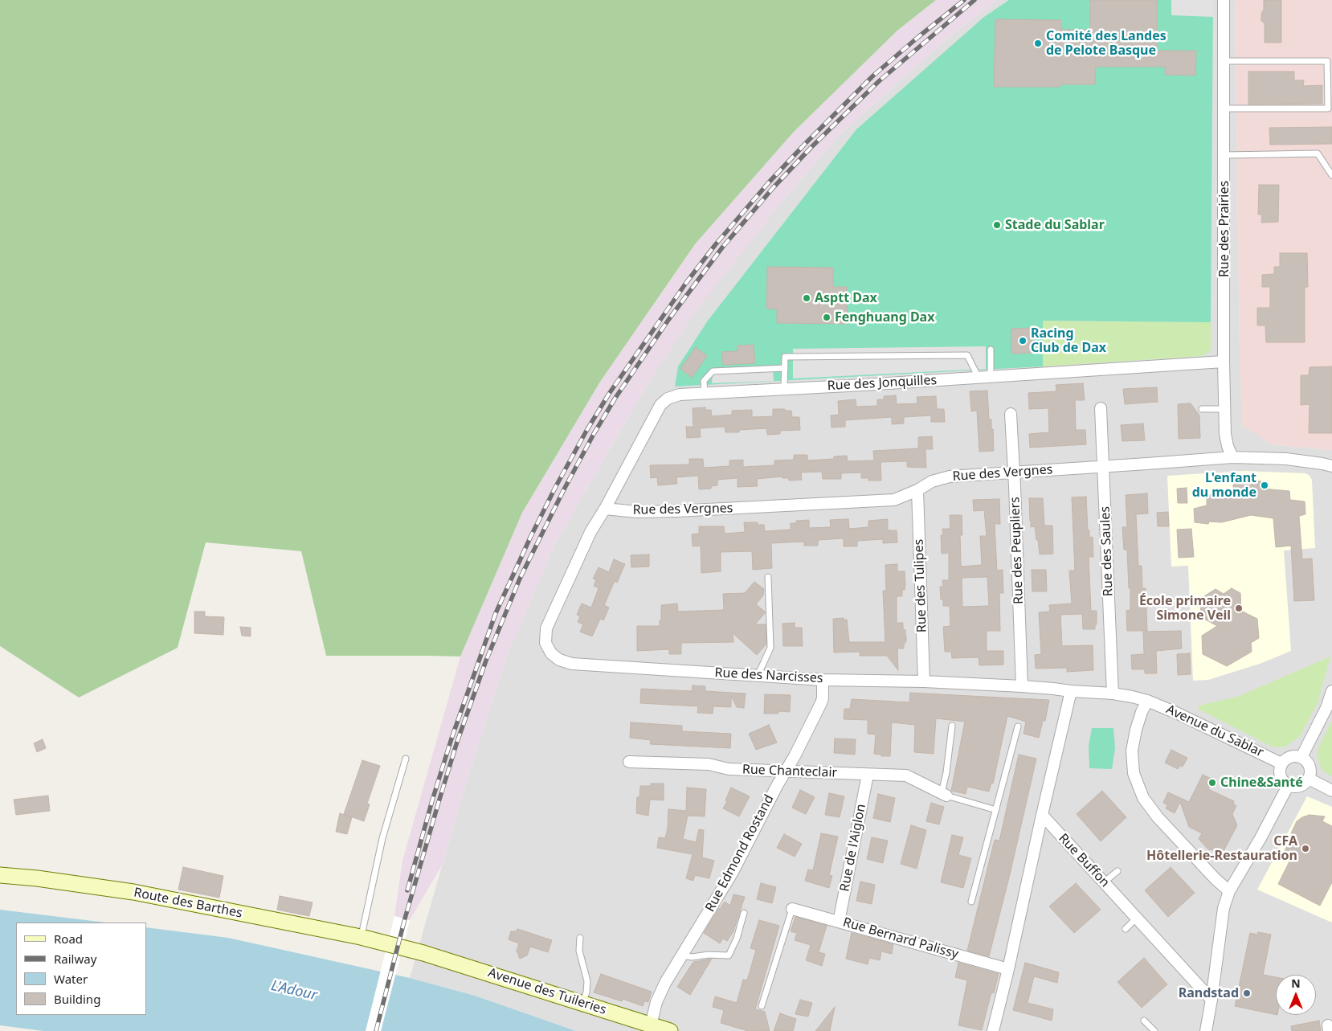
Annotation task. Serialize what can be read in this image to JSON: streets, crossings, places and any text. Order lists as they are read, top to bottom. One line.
{"streets":{"main road":["Route des Barthes","Avenue des Tuileries"],"street":["Rue des Prairies","Rue des Jonquilles","Rue des Vergnes","Rue des Peupliers","Rue des Saules","Rue des Tulipes","Rue des Narcisses","Avenue du Sablar","Rue Chanteclair","Rue de l'Aiglon","Rue Edmond Rostand","Rue Buffon","Rue Bernard Palissy"]},"crossings":[["Rue des Prairies","Rue des Jonquilles"],["Rue des Prairies","Rue des Vergnes"],["Rue des Jonquilles","Rue des Vergnes"],["Rue des Jonquilles","Rue des Narcisses"],["Rue des Vergnes","Rue des Peupliers"],["Rue des Vergnes","Rue des Saules"],["Rue des Vergnes","Rue des Tulipes"],["Rue des Vergnes","Rue des Narcisses"],["Rue des Peupliers","Rue des Narcisses"],["Rue des Saules","Rue des Narcisses"],["Rue des Tulipes","Rue des Narcisses"],["Rue des Narcisses","Avenue du Sablar"],["Rue des Narcisses","Rue Edmond Rostand"],["Rue Chanteclair","Rue de l'Aiglon"],["Rue Chanteclair","Rue Edmond Rostand"],["Rue de l'Aiglon","Rue Bernard Palissy"],["Rue Edmond Rostand","Avenue des Tuileries"],["Route des Barthes","Avenue des Tuileries"]],"water":["L'Adour"],"places":["Comité des Landes de Pelote Basque","Stade du Sablar","Asptt Dax","Fenghuang Dax","Racing Club de Dax","L'enfant du monde","École primaire Simone Veil","Chine&Santé","CFA Hôtellerie-Restauration","Randstad"],"legend":["Road","Railway","Water","Building"],"north":"top"}
